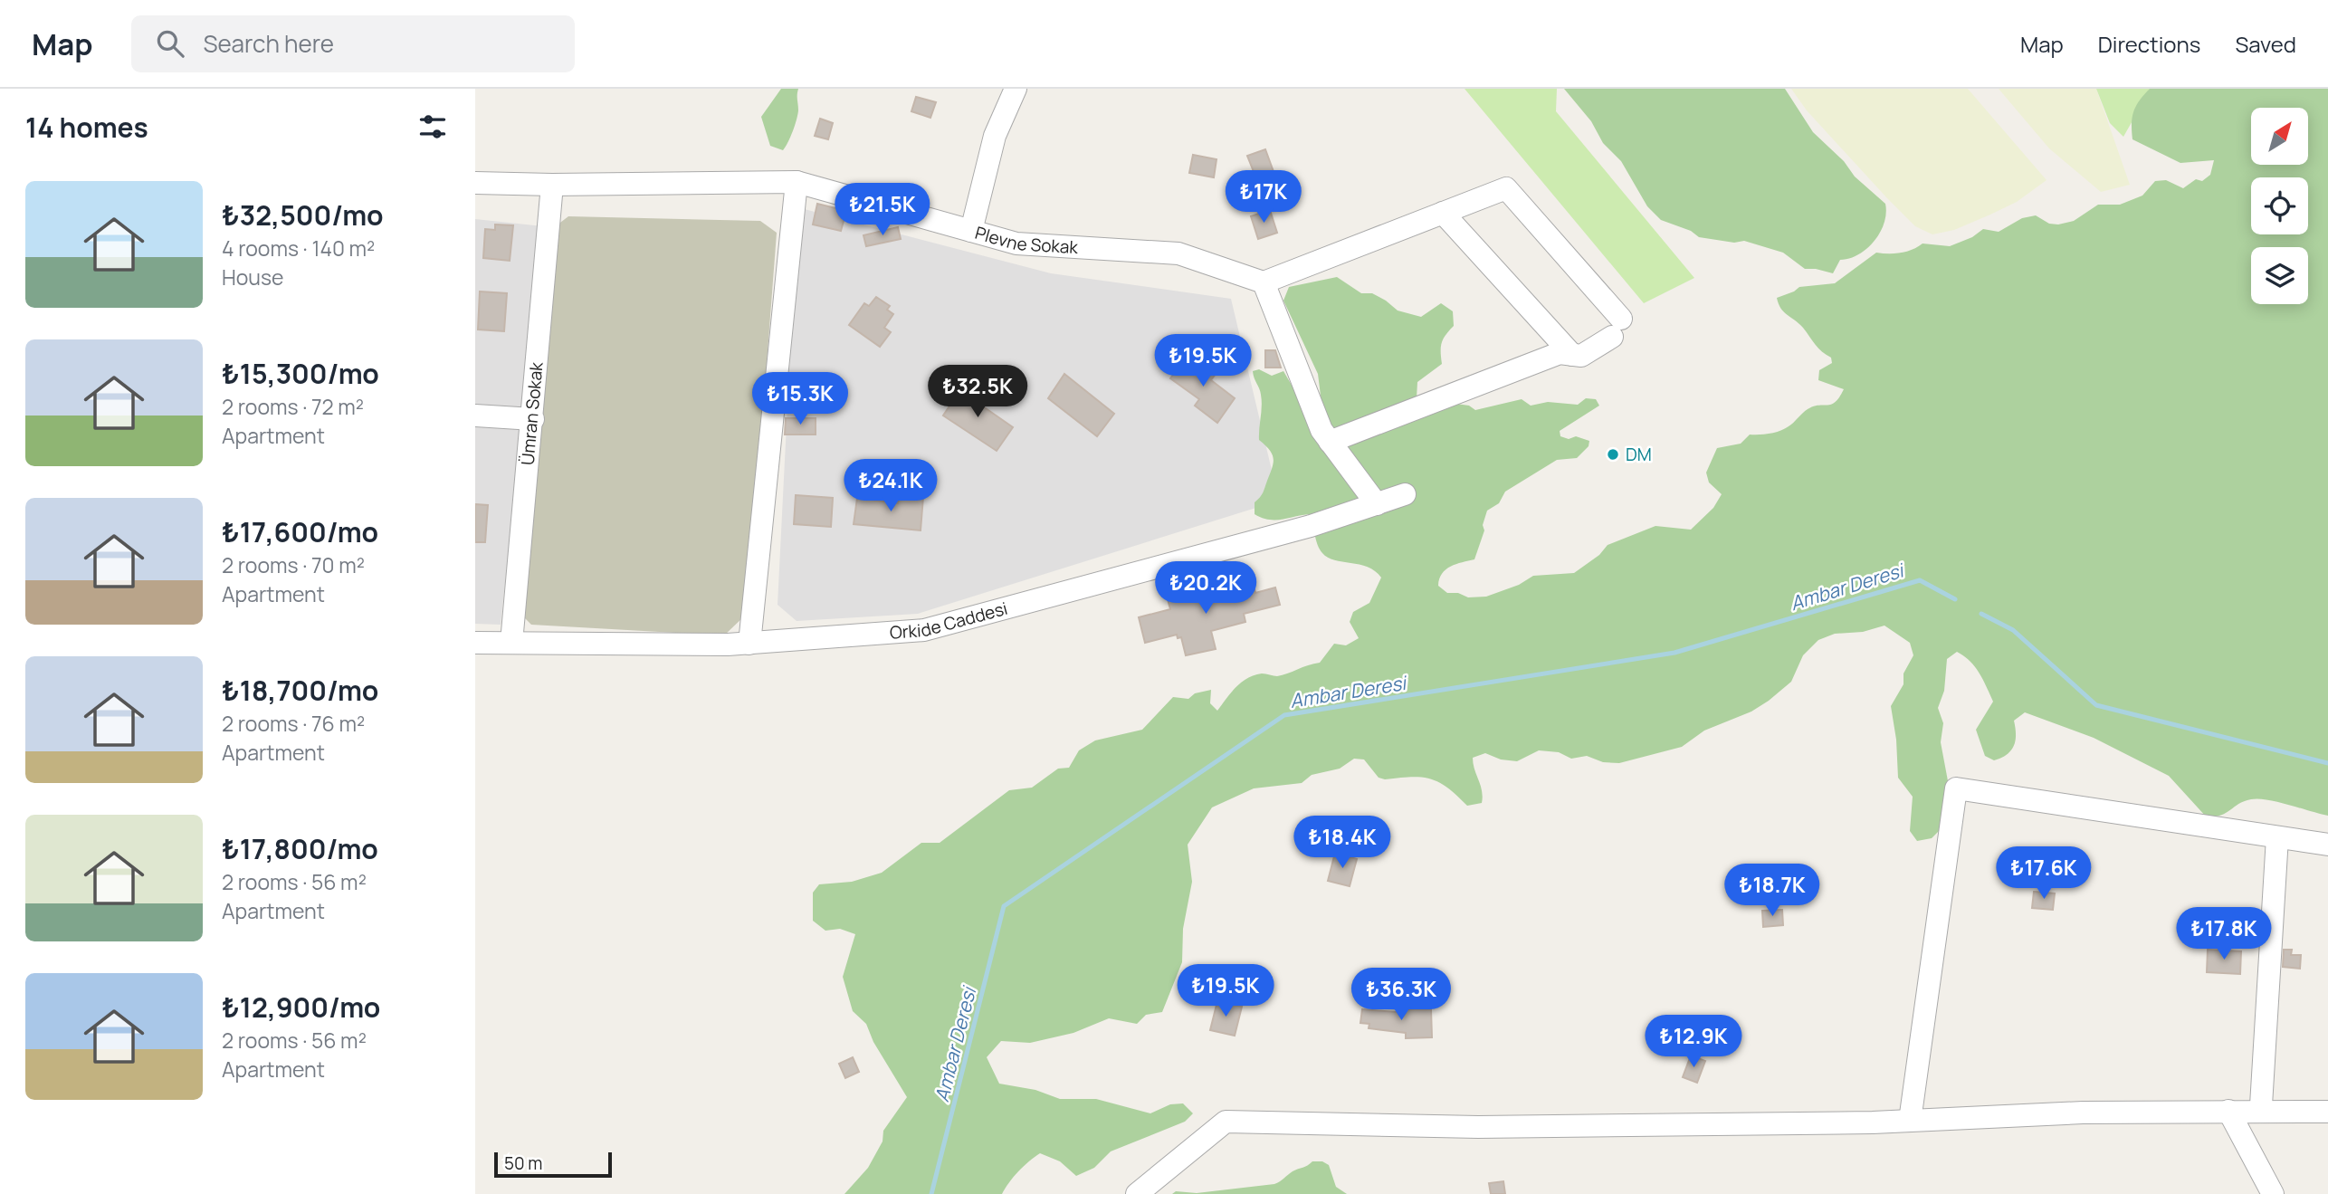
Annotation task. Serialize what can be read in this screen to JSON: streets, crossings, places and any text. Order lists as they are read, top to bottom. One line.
{"streets":{"street":["Plevne Sokak","Ümran Sokak","Orkide Caddesi"]},"crossings":[["Plevne Sokak","Ümran Sokak"],["Ümran Sokak","Orkide Caddesi"]],"water":["Ambar Deresi"],"places":["DM"],"scale_bar":"50 m","north":"top right","page":{"header":"Map","search":"Search here","nav":["Map","Directions","Saved"],"heading":"14 homes","list":[{"name":"₺32,500/mo","note":"4 rooms · 140 m² · House"},{"name":"₺15,300/mo","note":"2 rooms · 72 m² · Apartment"},{"name":"₺17,600/mo","note":"2 rooms · 70 m² · Apartment"},{"name":"₺18,700/mo","note":"2 rooms · 76 m² · Apartment"},{"name":"₺17,800/mo","note":"2 rooms · 56 m² · Apartment"},{"name":"₺12,900/mo","note":"2 rooms · 56 m² · Apartment"}],"price":["₺17K","₺21.5K","₺19.5K","₺32.5K","₺15.3K","₺24.1K","₺20.2K","₺18.4K","₺17.6K","₺18.7K","₺17.8K","₺19.5K","₺36.3K","₺12.9K"],"scale":"50 m"}}
